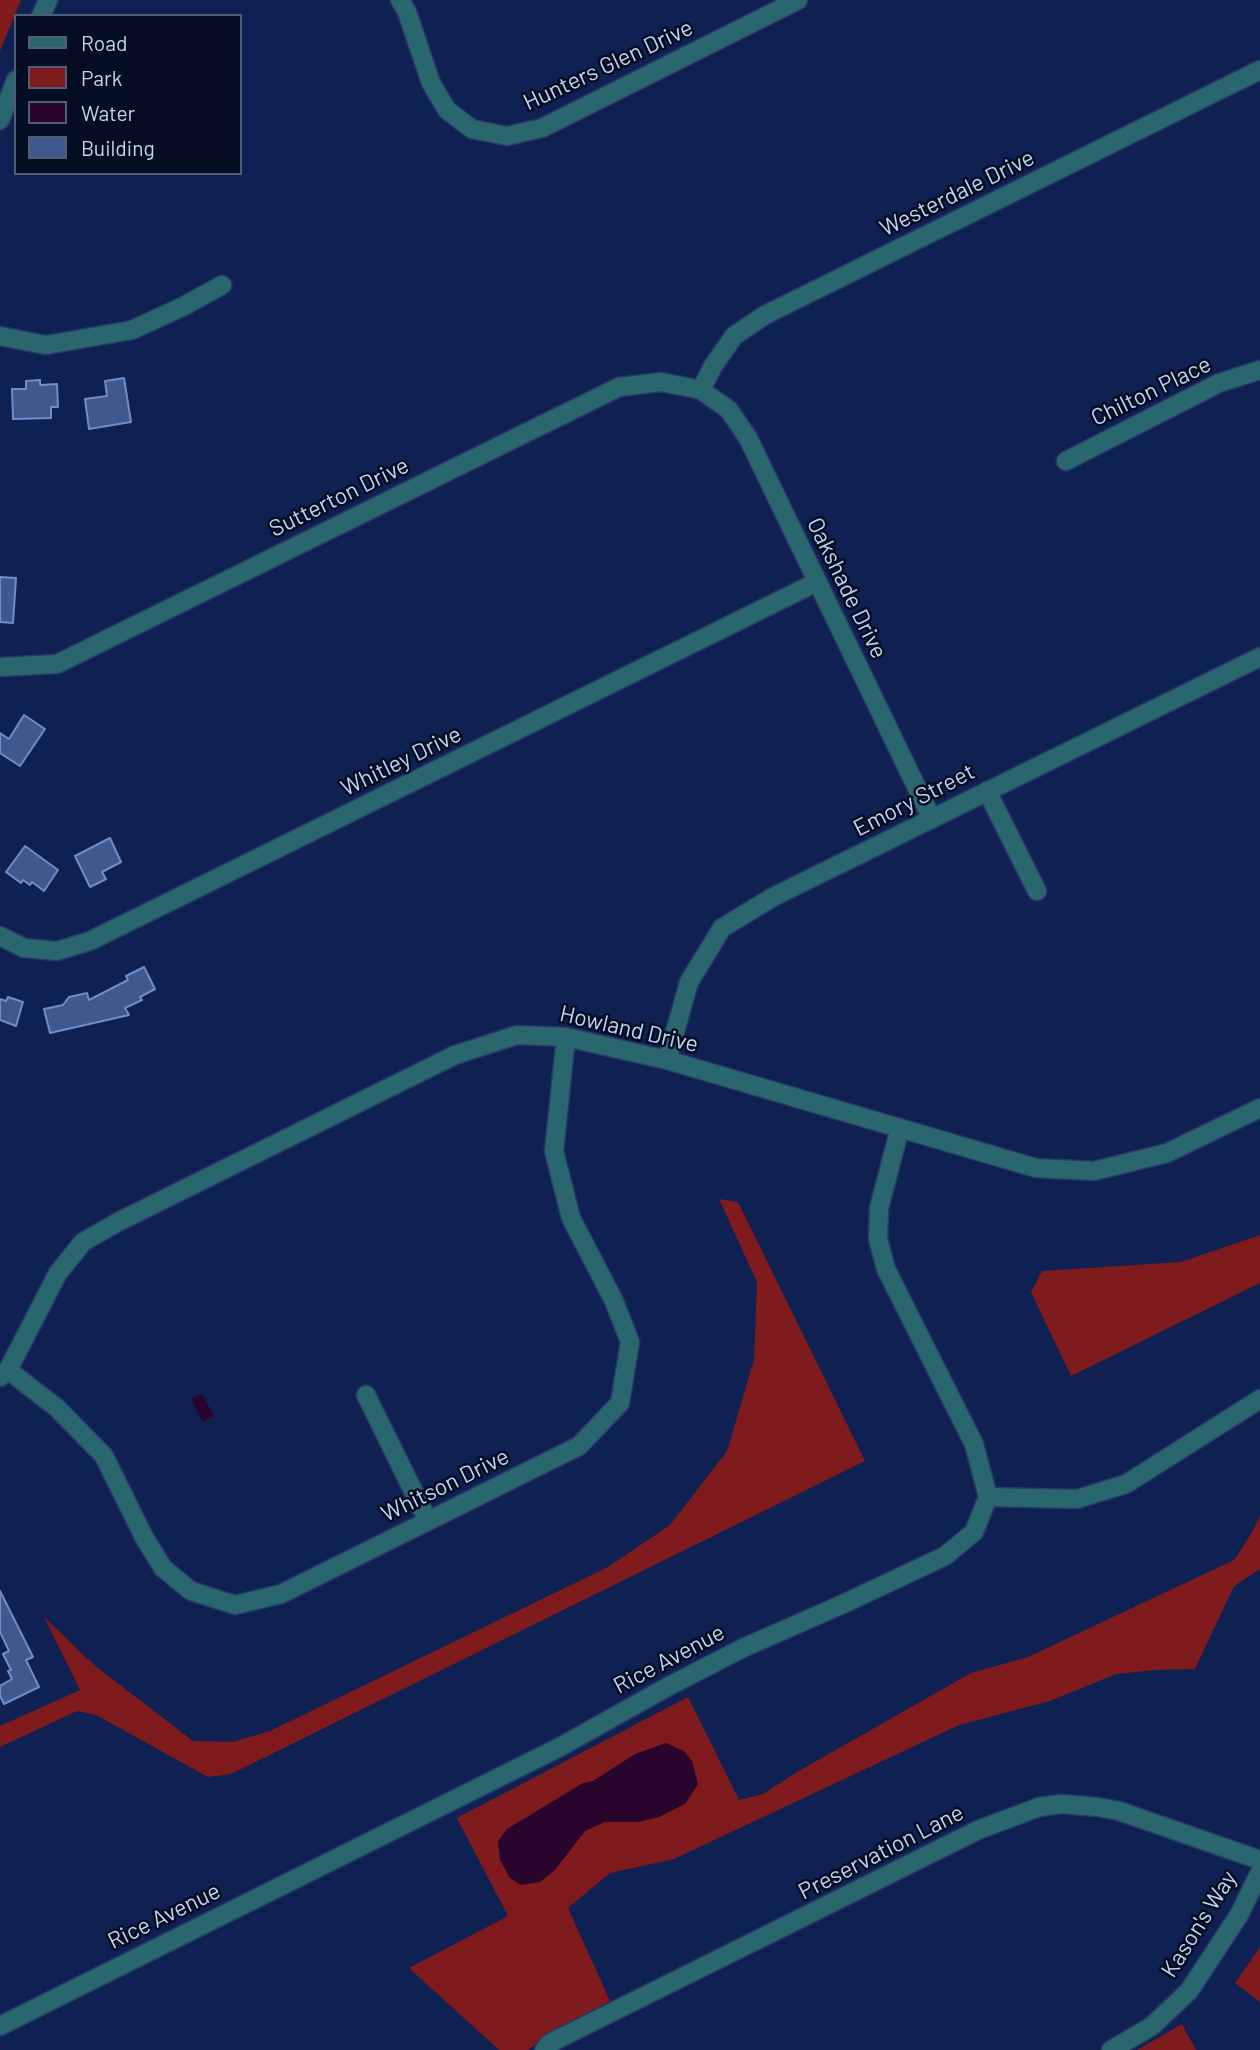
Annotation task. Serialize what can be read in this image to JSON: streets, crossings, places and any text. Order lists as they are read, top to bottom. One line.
{"streets":{"street":["Hunters Glen Drive","Westerdale Drive","Chilton Place","Sutterton Drive","Oakshade Drive","Whitley Drive","Emory Street","Howland Drive","Whitson Drive","Rice Avenue","Preservation Lane","Kason's Way"]},"crossings":[["Westerdale Drive","Sutterton Drive"],["Westerdale Drive","Oakshade Drive"],["Sutterton Drive","Oakshade Drive"],["Oakshade Drive","Whitley Drive"],["Oakshade Drive","Emory Street"],["Emory Street","Howland Drive"],["Howland Drive","Whitson Drive"]],"legend":["Road","Park","Water","Building"]}
